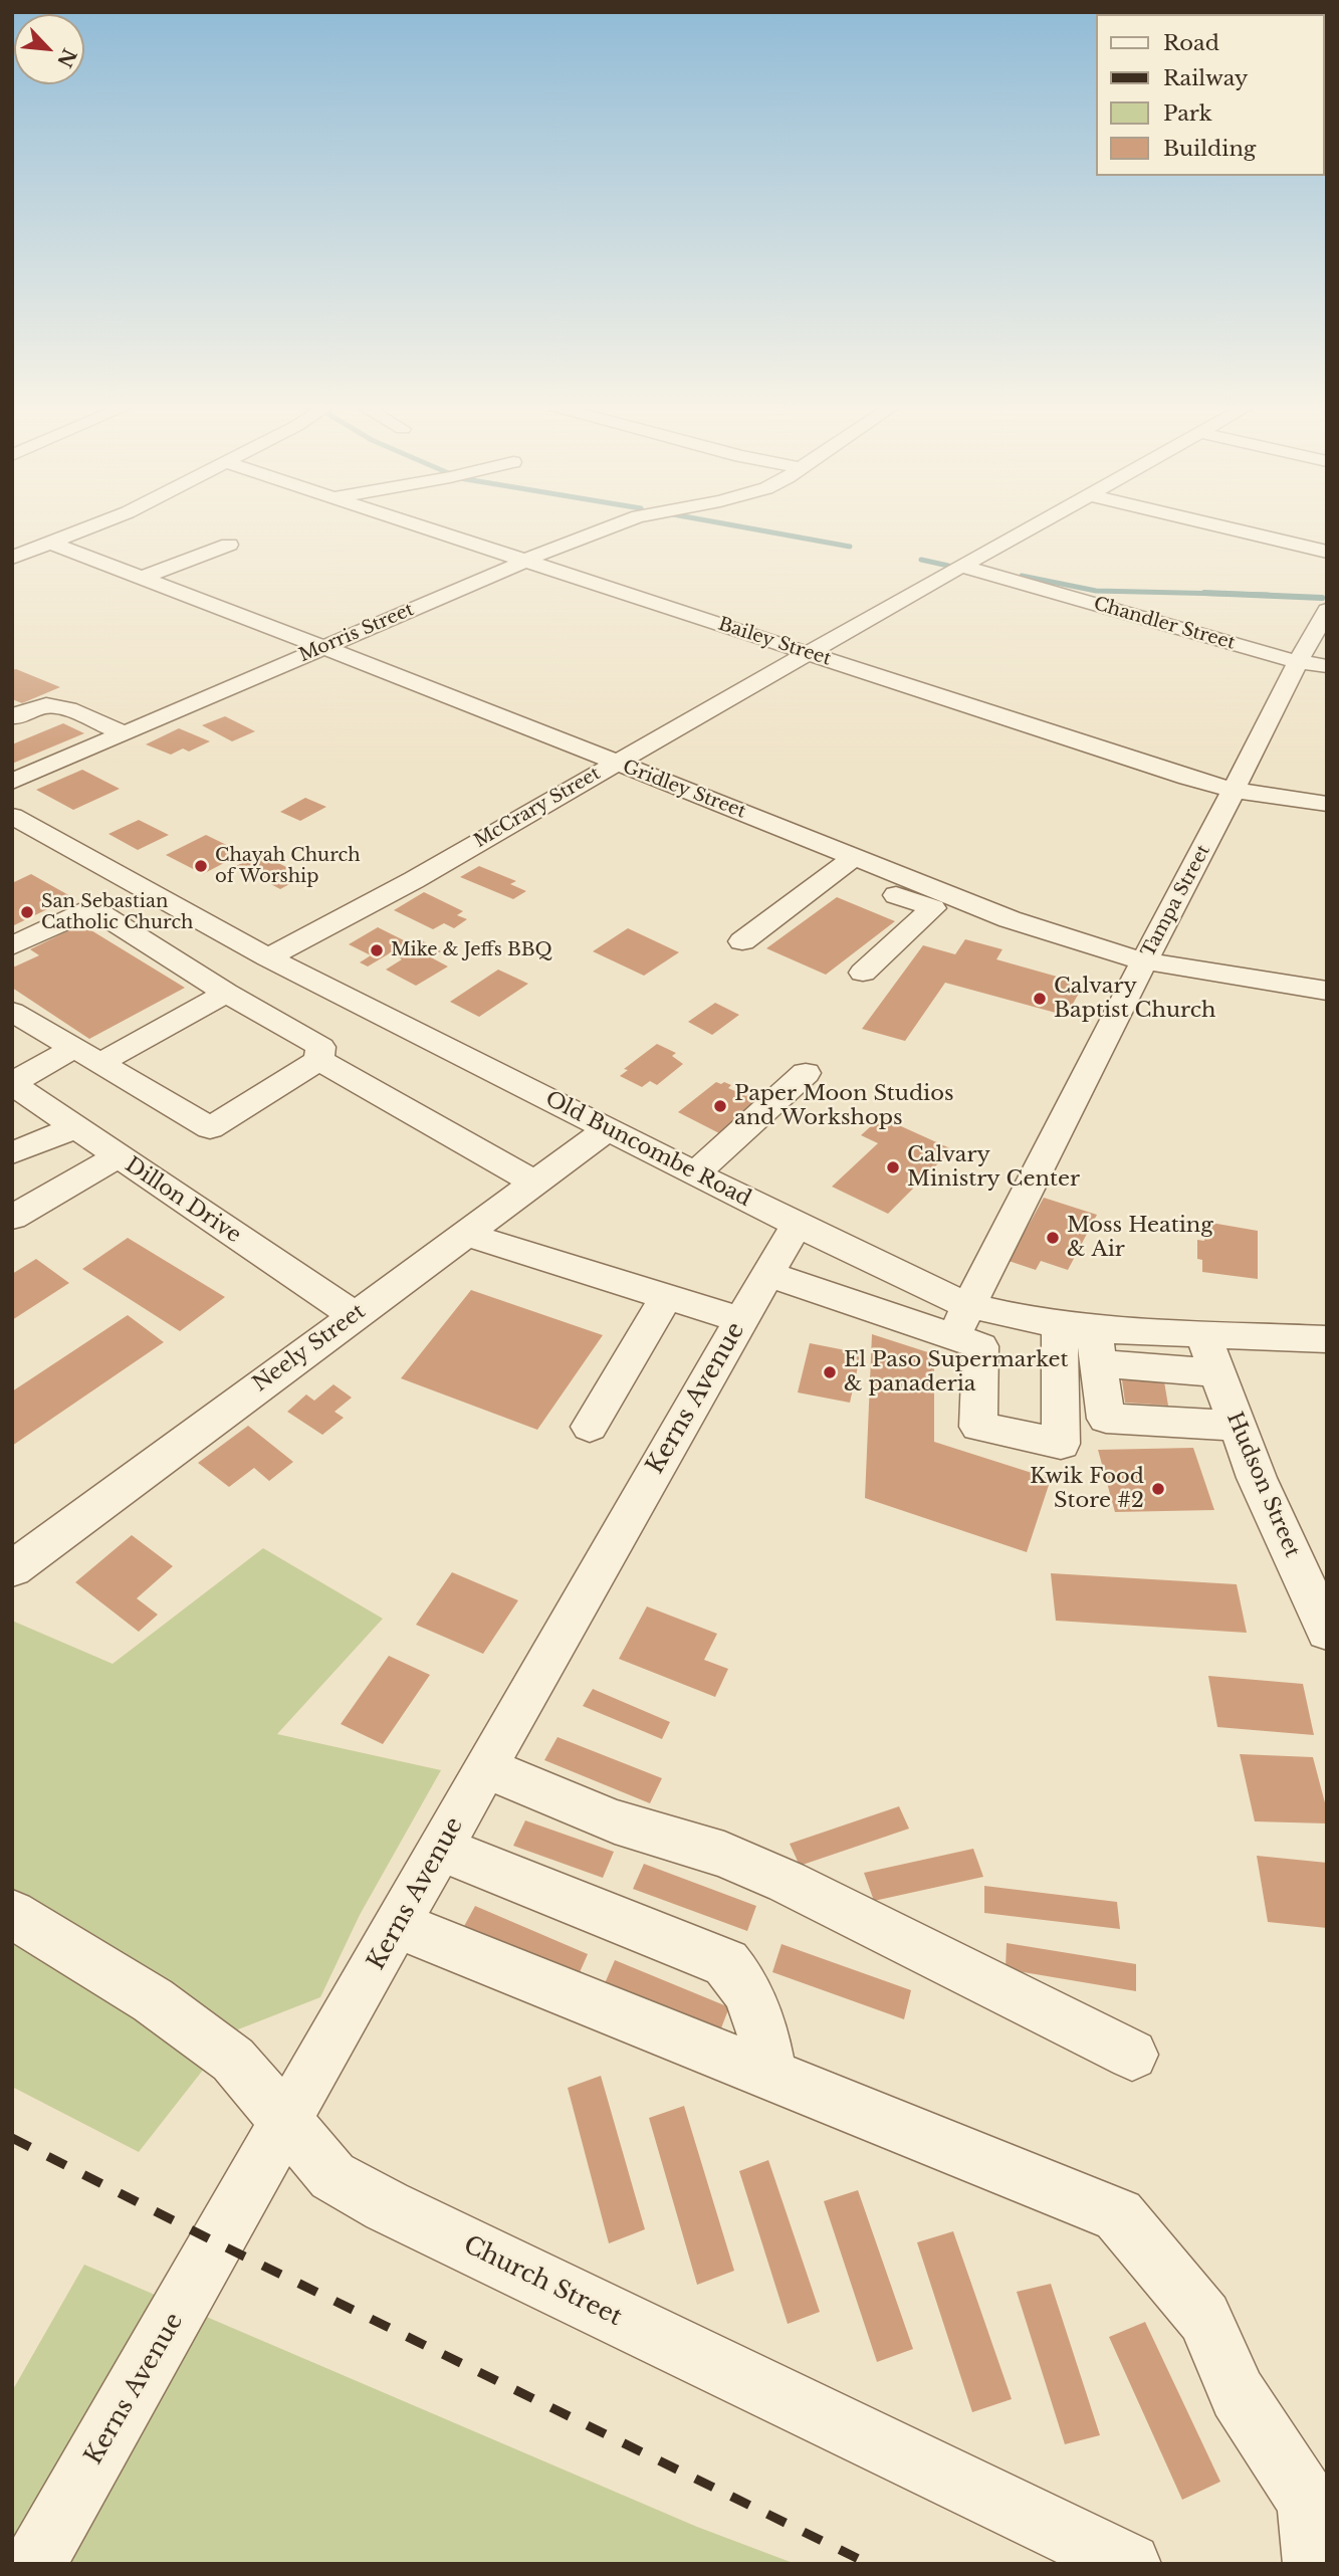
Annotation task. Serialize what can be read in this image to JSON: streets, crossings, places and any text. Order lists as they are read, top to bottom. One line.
{"streets":{"street":["Chandler Street","Morris Street","Bailey Street","Gridley Street","McCrary Street","Tampa Street","Old Buncombe Road","Dillon Drive","Neely Street","Kerns Avenue","Hudson Street","Church Street"]},"crossings":[["Chandler Street","McCrary Street"],["Chandler Street","Tampa Street"],["Morris Street","Bailey Street"],["Morris Street","Gridley Street"],["Bailey Street","McCrary Street"],["Bailey Street","Tampa Street"],["Gridley Street","McCrary Street"],["Gridley Street","Tampa Street"],["McCrary Street","Old Buncombe Road"],["Tampa Street","Old Buncombe Road"],["Old Buncombe Road","Neely Street"],["Old Buncombe Road","Kerns Avenue"],["Dillon Drive","Neely Street"],["Kerns Avenue","Church Street"]],"places":["Chayah Church of Worship","San Sebastian Catholic Church","Mike & Jeffs BBQ","Calvary Baptist Church","Paper Moon Studios and Workshops","Calvary Ministry Center","Moss Heating & Air","El Paso Supermarket & panaderia","Kwik Food Store #2"],"legend":["Road","Railway","Park","Building"],"north":"bottom right"}
